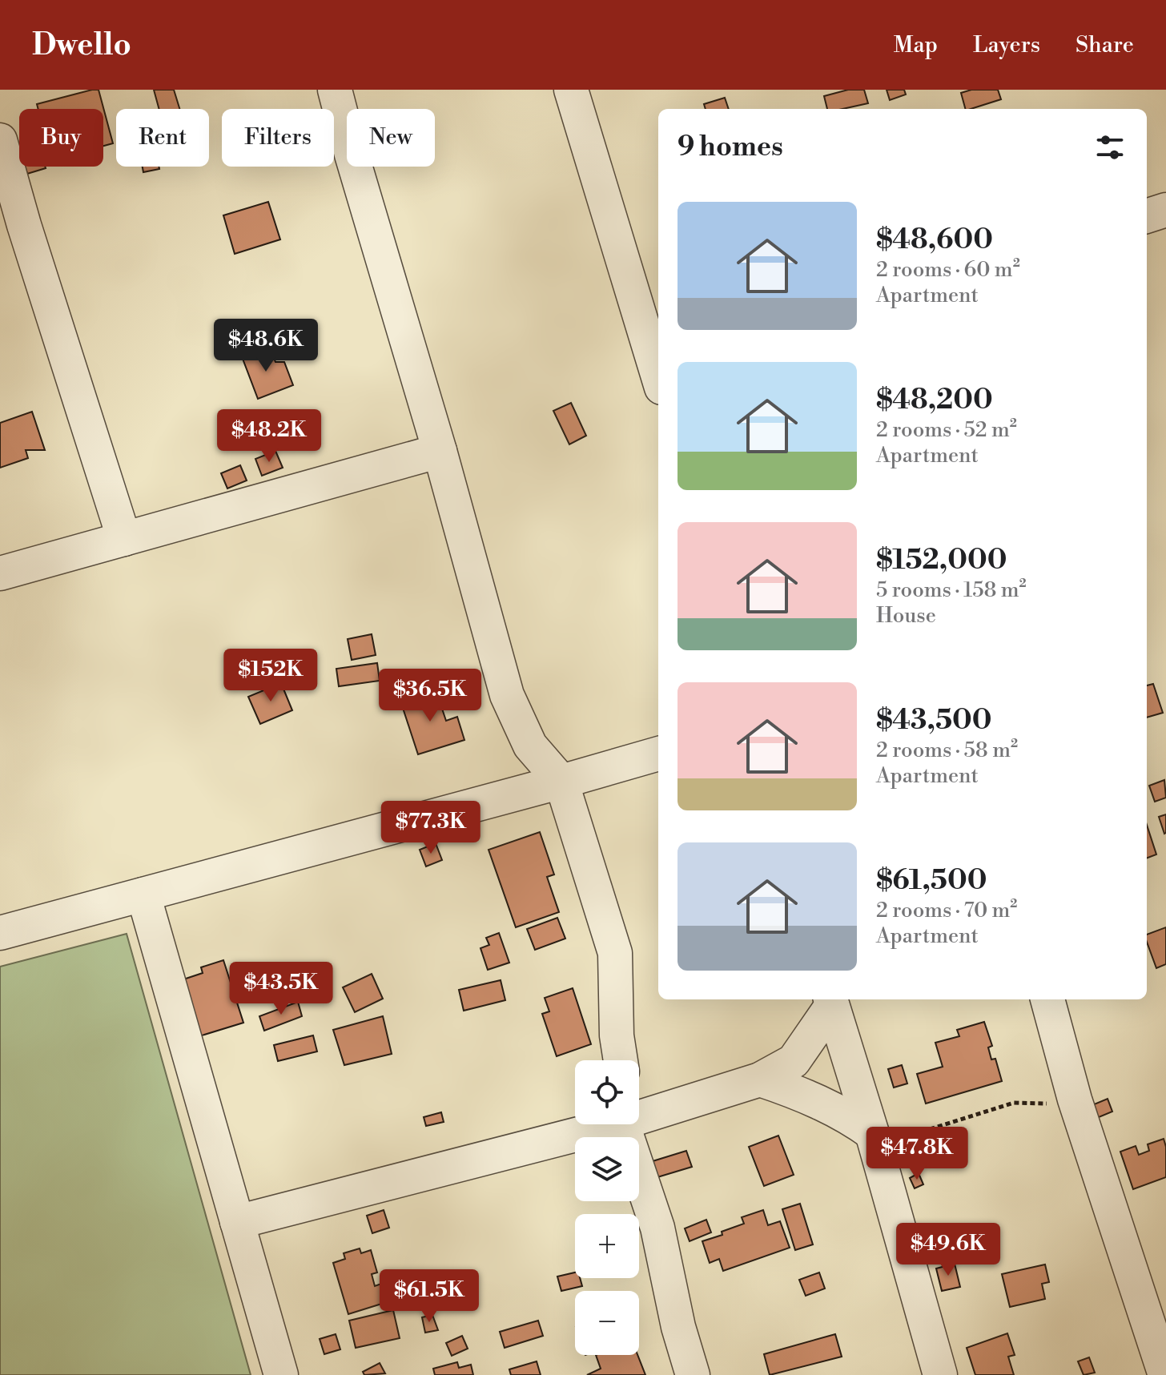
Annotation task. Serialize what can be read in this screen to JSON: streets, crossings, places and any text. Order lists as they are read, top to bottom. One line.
{"page":{"header":"Dwello","nav":["Map","Layers","Share"],"chip":["Buy","Rent","Filters","New"],"heading":"9 homes","list":[{"name":"$48,600","note":"2 rooms · 60 m² · Apartment"},{"name":"$48,200","note":"2 rooms · 52 m² · Apartment"},{"name":"$152,000","note":"5 rooms · 158 m² · House"},{"name":"$43,500","note":"2 rooms · 58 m² · Apartment"},{"name":"$61,500","note":"2 rooms · 70 m² · Apartment"}],"price":["$48.6K","$48.2K","$152K","$36.5K","$77.3K","$43.5K","$47.8K","$49.6K","$61.5K"],"map_buttons":["+","−"]}}
